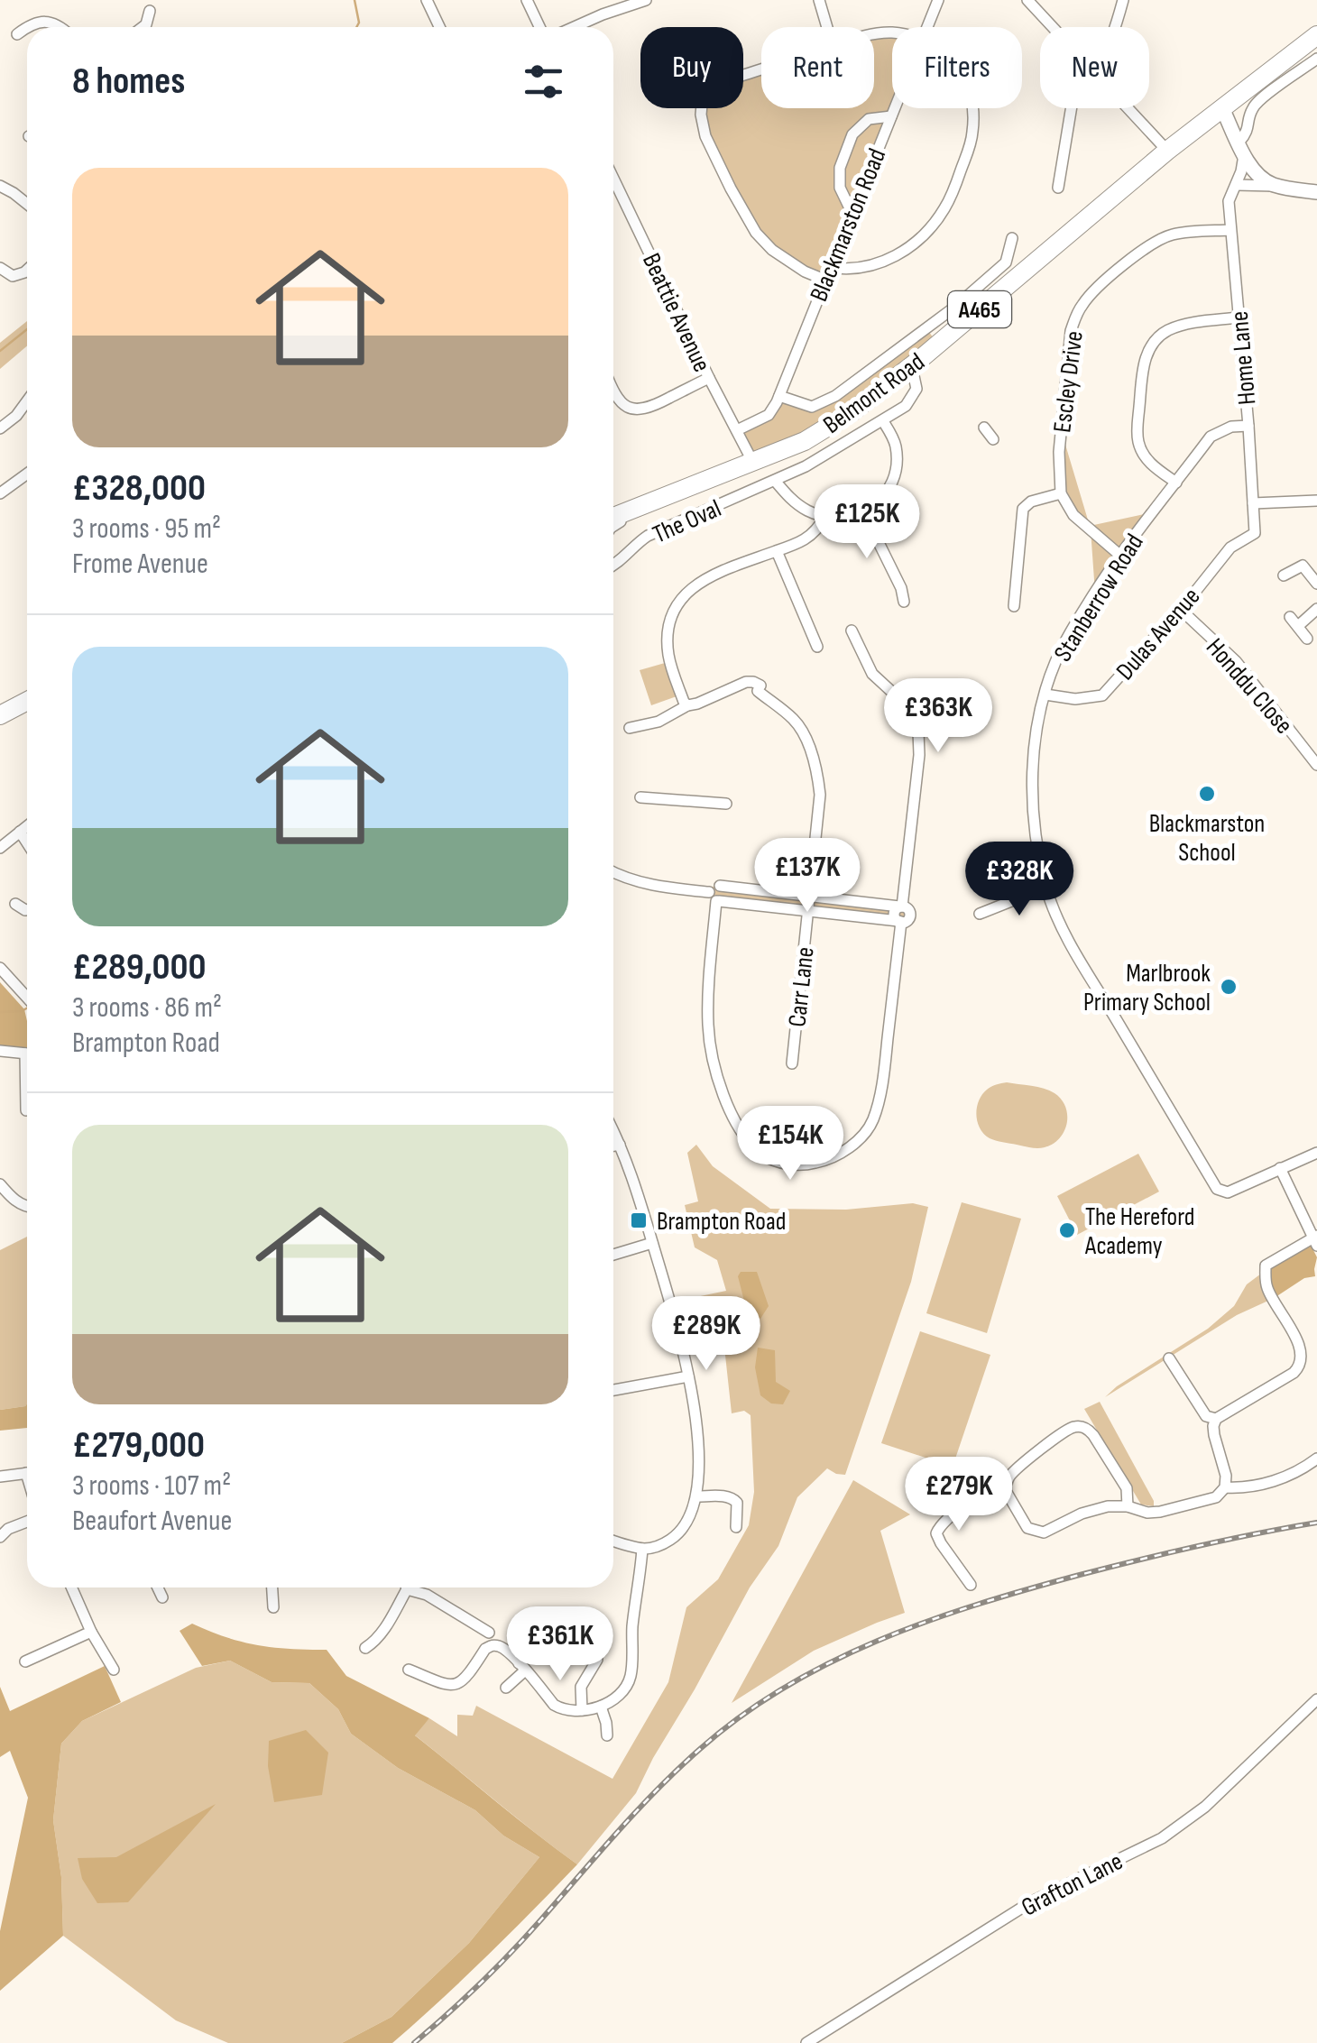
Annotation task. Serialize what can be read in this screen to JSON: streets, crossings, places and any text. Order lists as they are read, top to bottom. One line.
{"streets":{"highway":["A465","Belmont Road"],"street":["Blackmarston Road","Beattie Avenue","Home Lane","Escley Drive","The Oval","Stanberrow Road","Dulas Avenue","Honddu Close","Carr Lane","Grafton Lane"]},"crossings":[["Blackmarston Road","Beattie Avenue"],["Blackmarston Road","Belmont Road"],["Beattie Avenue","Belmont Road"],["Home Lane","Escley Drive"],["Home Lane","Stanberrow Road"],["Home Lane","Dulas Avenue"],["Belmont Road","The Oval"],["Stanberrow Road","Dulas Avenue"],["Dulas Avenue","Honddu Close"]],"places":{"other":["Blackmarston School","Marlbrook Primary School","The Hereford Academy"],"transit":["Brampton Road"]},"page":{"chip":["Buy","Rent","Filters","New"],"heading":"8 homes","list":[{"name":"£328,000","note":"3 rooms · 95 m² · Frome Avenue"},{"name":"£289,000","note":"3 rooms · 86 m² · Brampton Road"},{"name":"£279,000","note":"3 rooms · 107 m² · Beaufort Avenue"}],"price":["£125K","£363K","£137K","£328K","£154K","£289K","£279K","£361K"]}}
